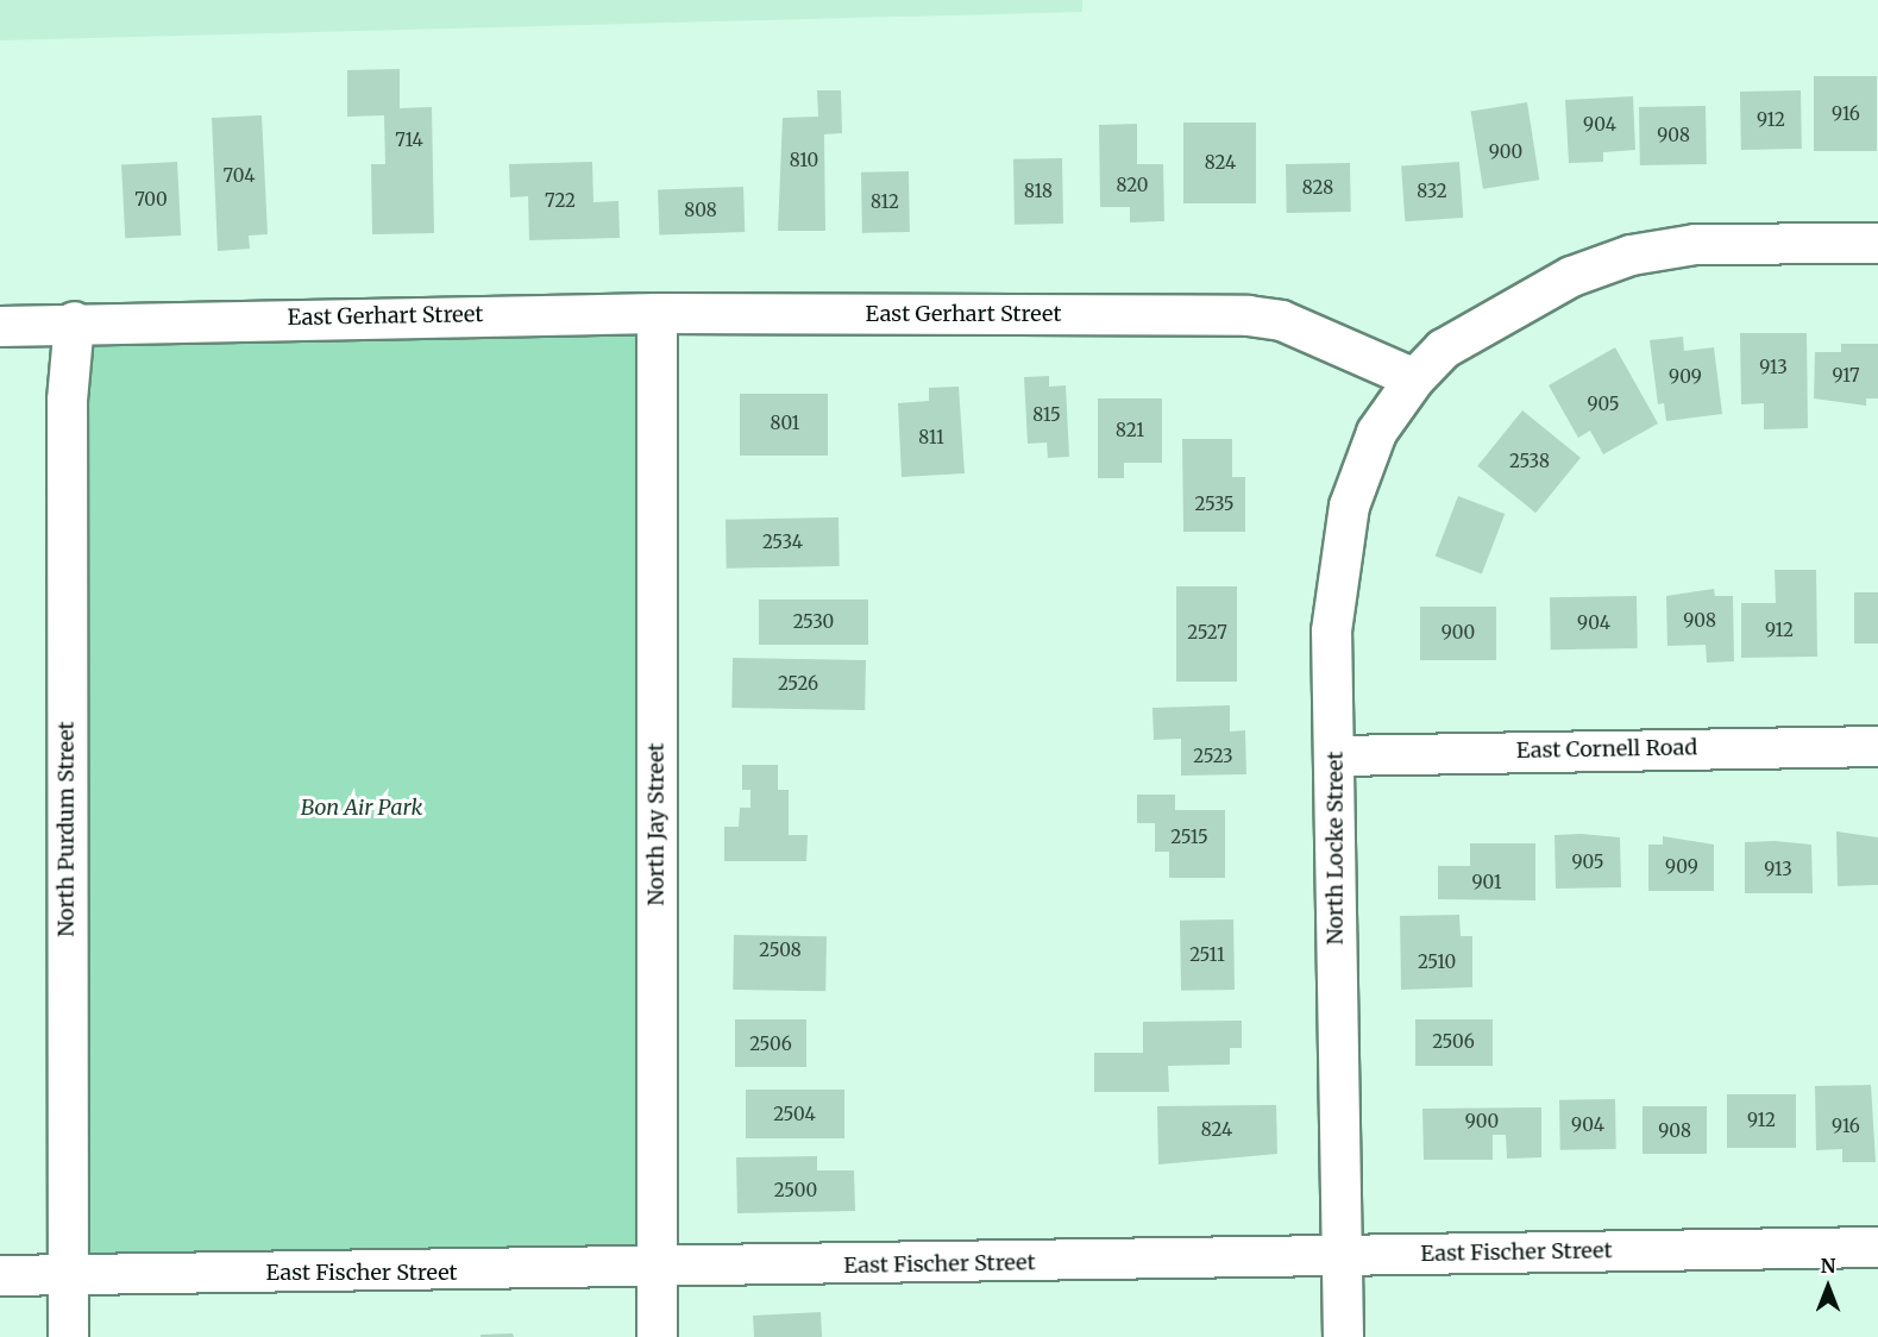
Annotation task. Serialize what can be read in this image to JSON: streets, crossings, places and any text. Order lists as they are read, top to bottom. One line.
{"streets":{"street":["East Gerhart Street","East Cornell Road","North Jay Street","North Purdum Street","North Locke Street","East Fischer Street"]},"crossings":[["East Gerhart Street","North Jay Street"],["East Gerhart Street","North Purdum Street"],["East Gerhart Street","North Locke Street"],["East Cornell Road","North Locke Street"],["North Jay Street","East Fischer Street"],["North Purdum Street","East Fischer Street"],["North Locke Street","East Fischer Street"]],"parks":["Bon Air Park"],"house_numbers":["916","912","904","908","714","900","810","824","704","820","828","818","832","700","722","812","808","913","917","909","905","815","801","821","811","2538","2535","2534","908","2530","904","912","2527","900","2526","2523","2515","905","909","913","901","2508","2511","2510","2506","2506","2504","912","900","904","916","824","908","2500"],"north":"top"}
